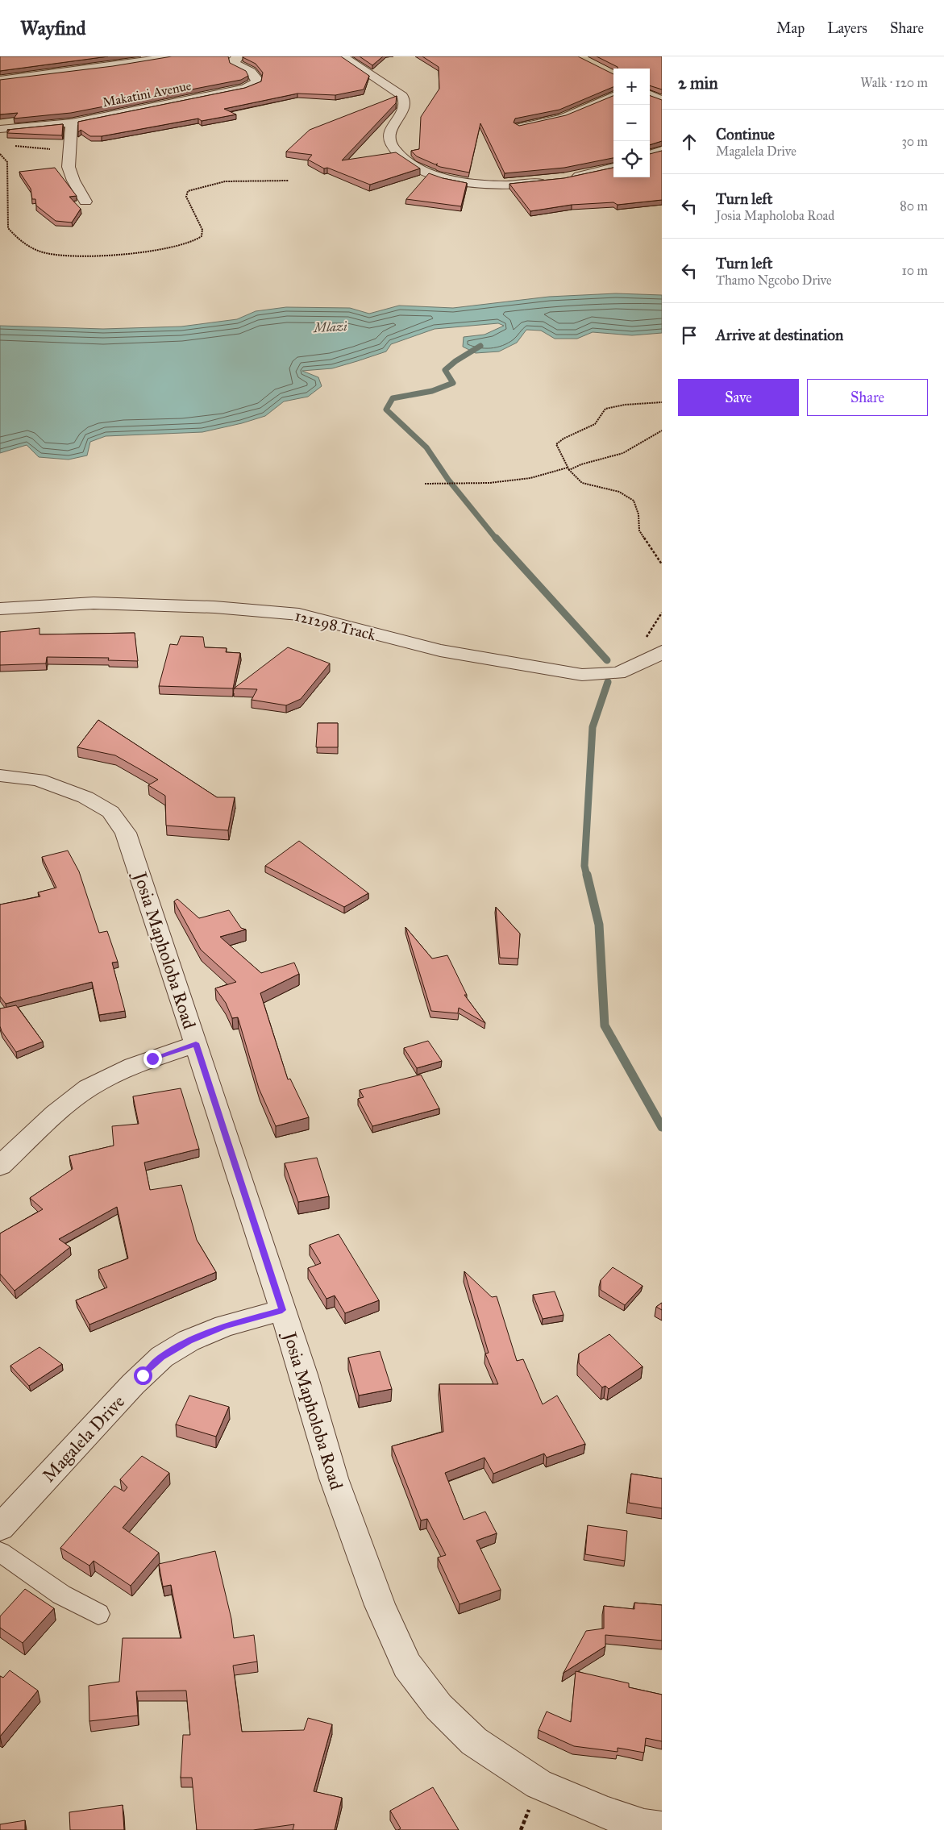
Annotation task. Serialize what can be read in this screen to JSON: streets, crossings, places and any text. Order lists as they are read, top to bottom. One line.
{"streets":{"street":["Makatini Avenue","121298 Track","Josia Mapholoba Road","Magalela Drive"]},"crossings":[["Josia Mapholoba Road","Magalela Drive"]],"water":["Mlazi"],"page":{"header":"Wayfind","nav":["Map","Layers","Share"],"heading":["2 min","Walk · 120 m"],"map_buttons":["+","−"],"list":[["Continue","Magalela Drive","30 m"],["Turn left","Josia Mapholoba Road","80 m"],["Turn left","Thamo Ngcobo Drive","10 m"],"Arrive at destination"],"buttons":["Save","Share"]}}
